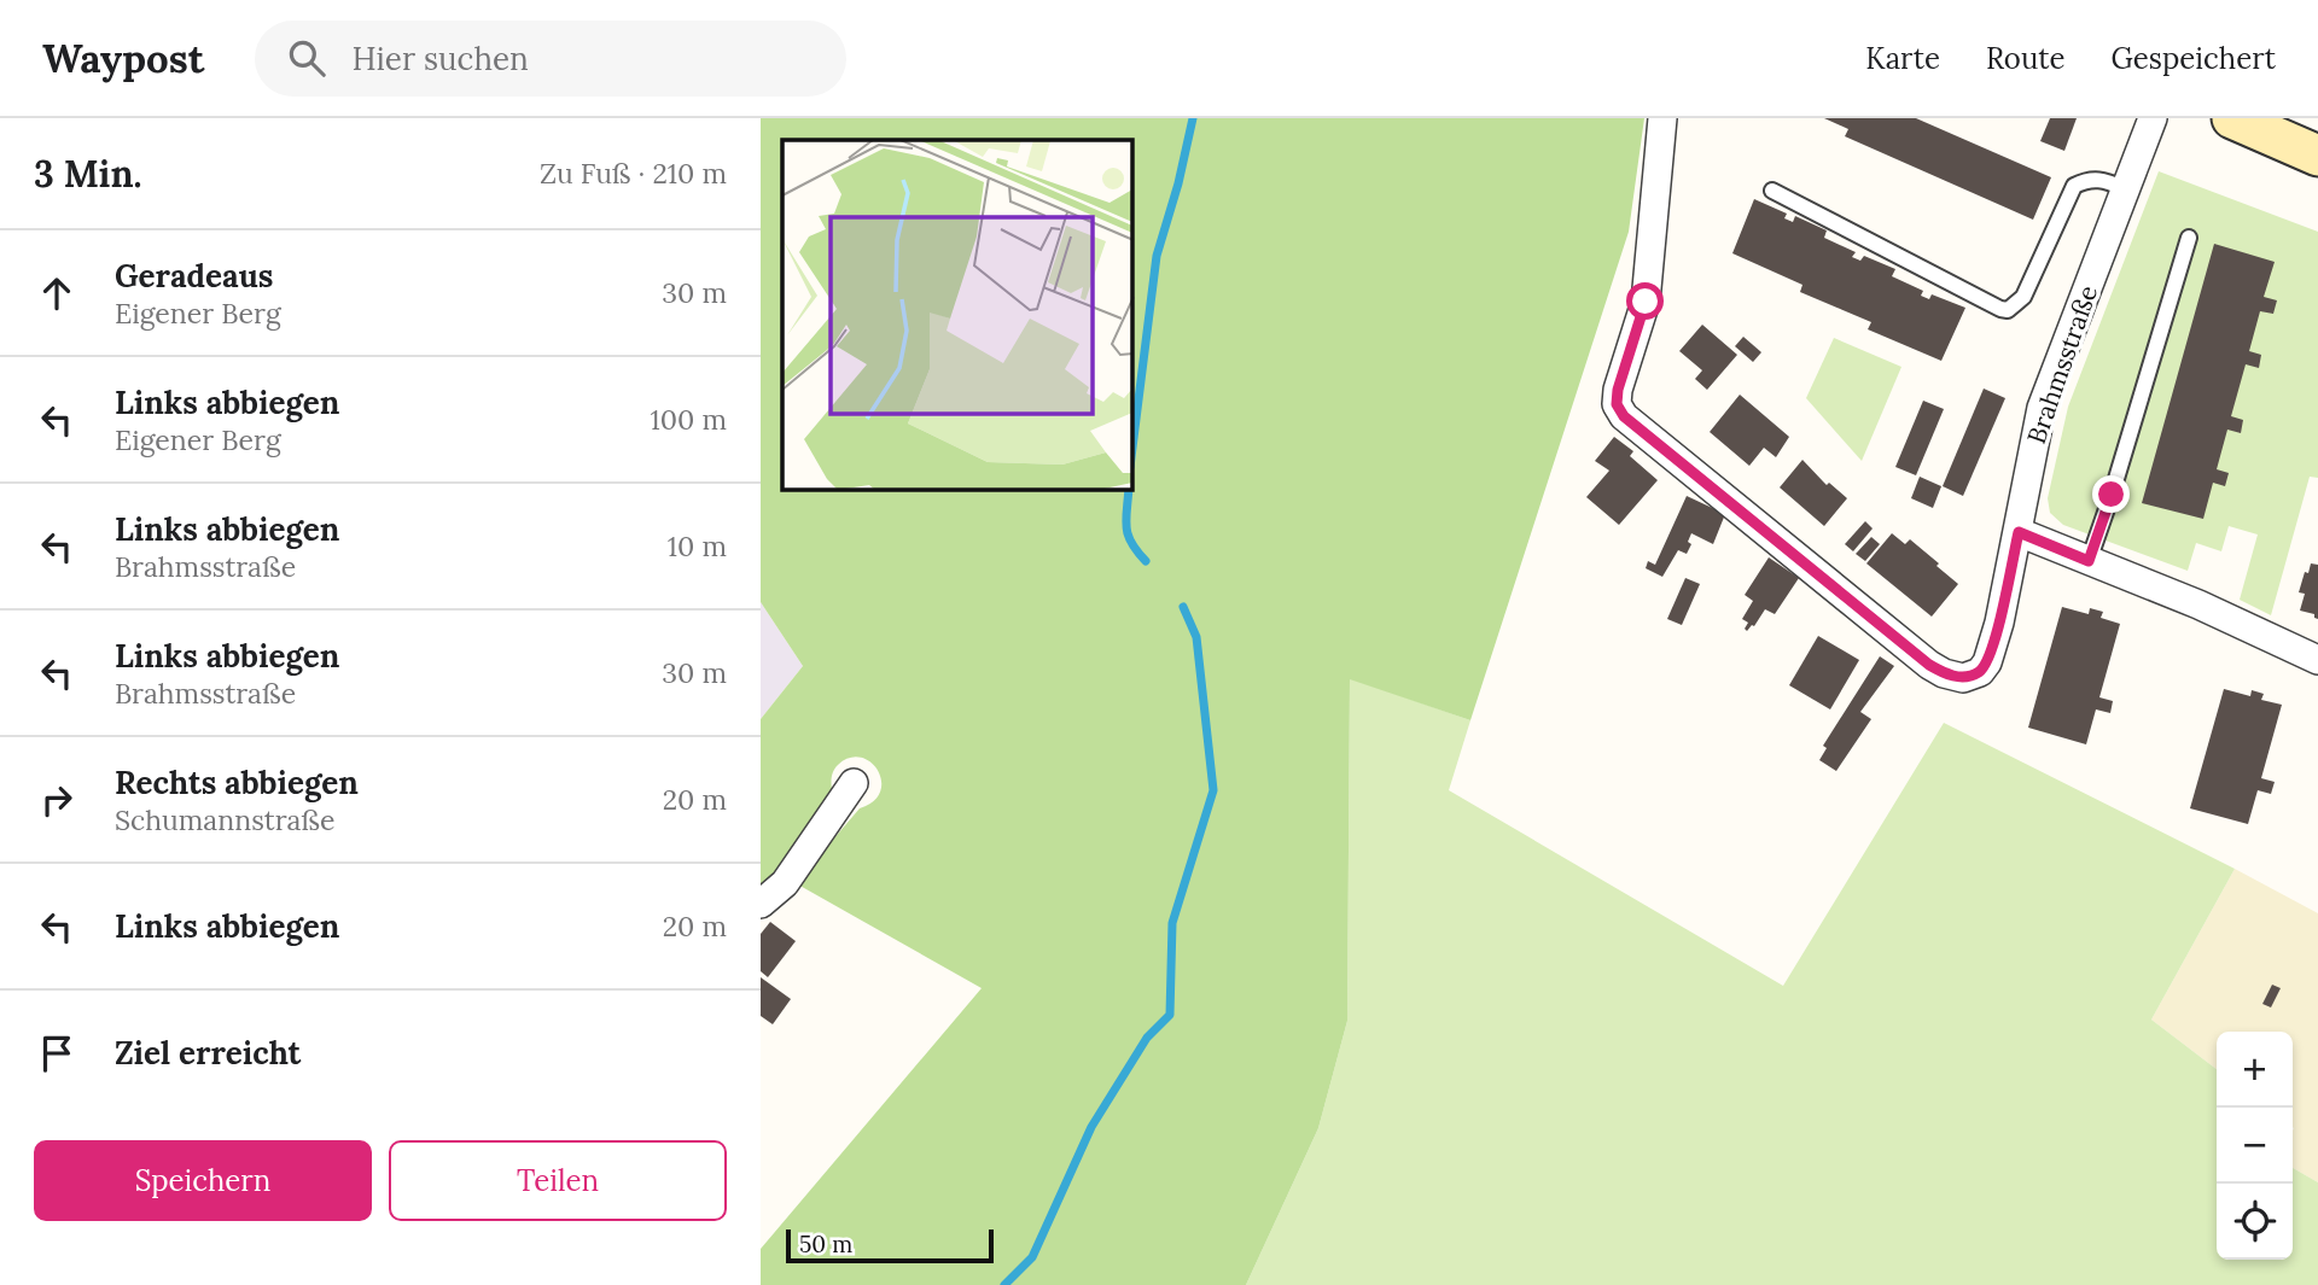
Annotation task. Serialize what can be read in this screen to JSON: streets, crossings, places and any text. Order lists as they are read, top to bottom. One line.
{"streets":{"street":["Brahmsstraße"]},"scale_bar":"50 m","page":{"header":"Waypost","search":"Hier suchen","nav":["Karte","Route","Gespeichert"],"heading":["3 Min.","Zu Fuß · 210 m"],"list":[["Geradeaus","Eigener Berg","30 m"],["Links abbiegen","Eigener Berg","100 m"],["Links abbiegen","Brahmsstraße","10 m"],["Links abbiegen","Brahmsstraße","30 m"],["Rechts abbiegen","Schumannstraße","20 m"],["Links abbiegen","20 m"],"Ziel erreicht"],"map_buttons":["+","−"],"buttons":["Speichern","Teilen"],"scale":"50 m"}}
